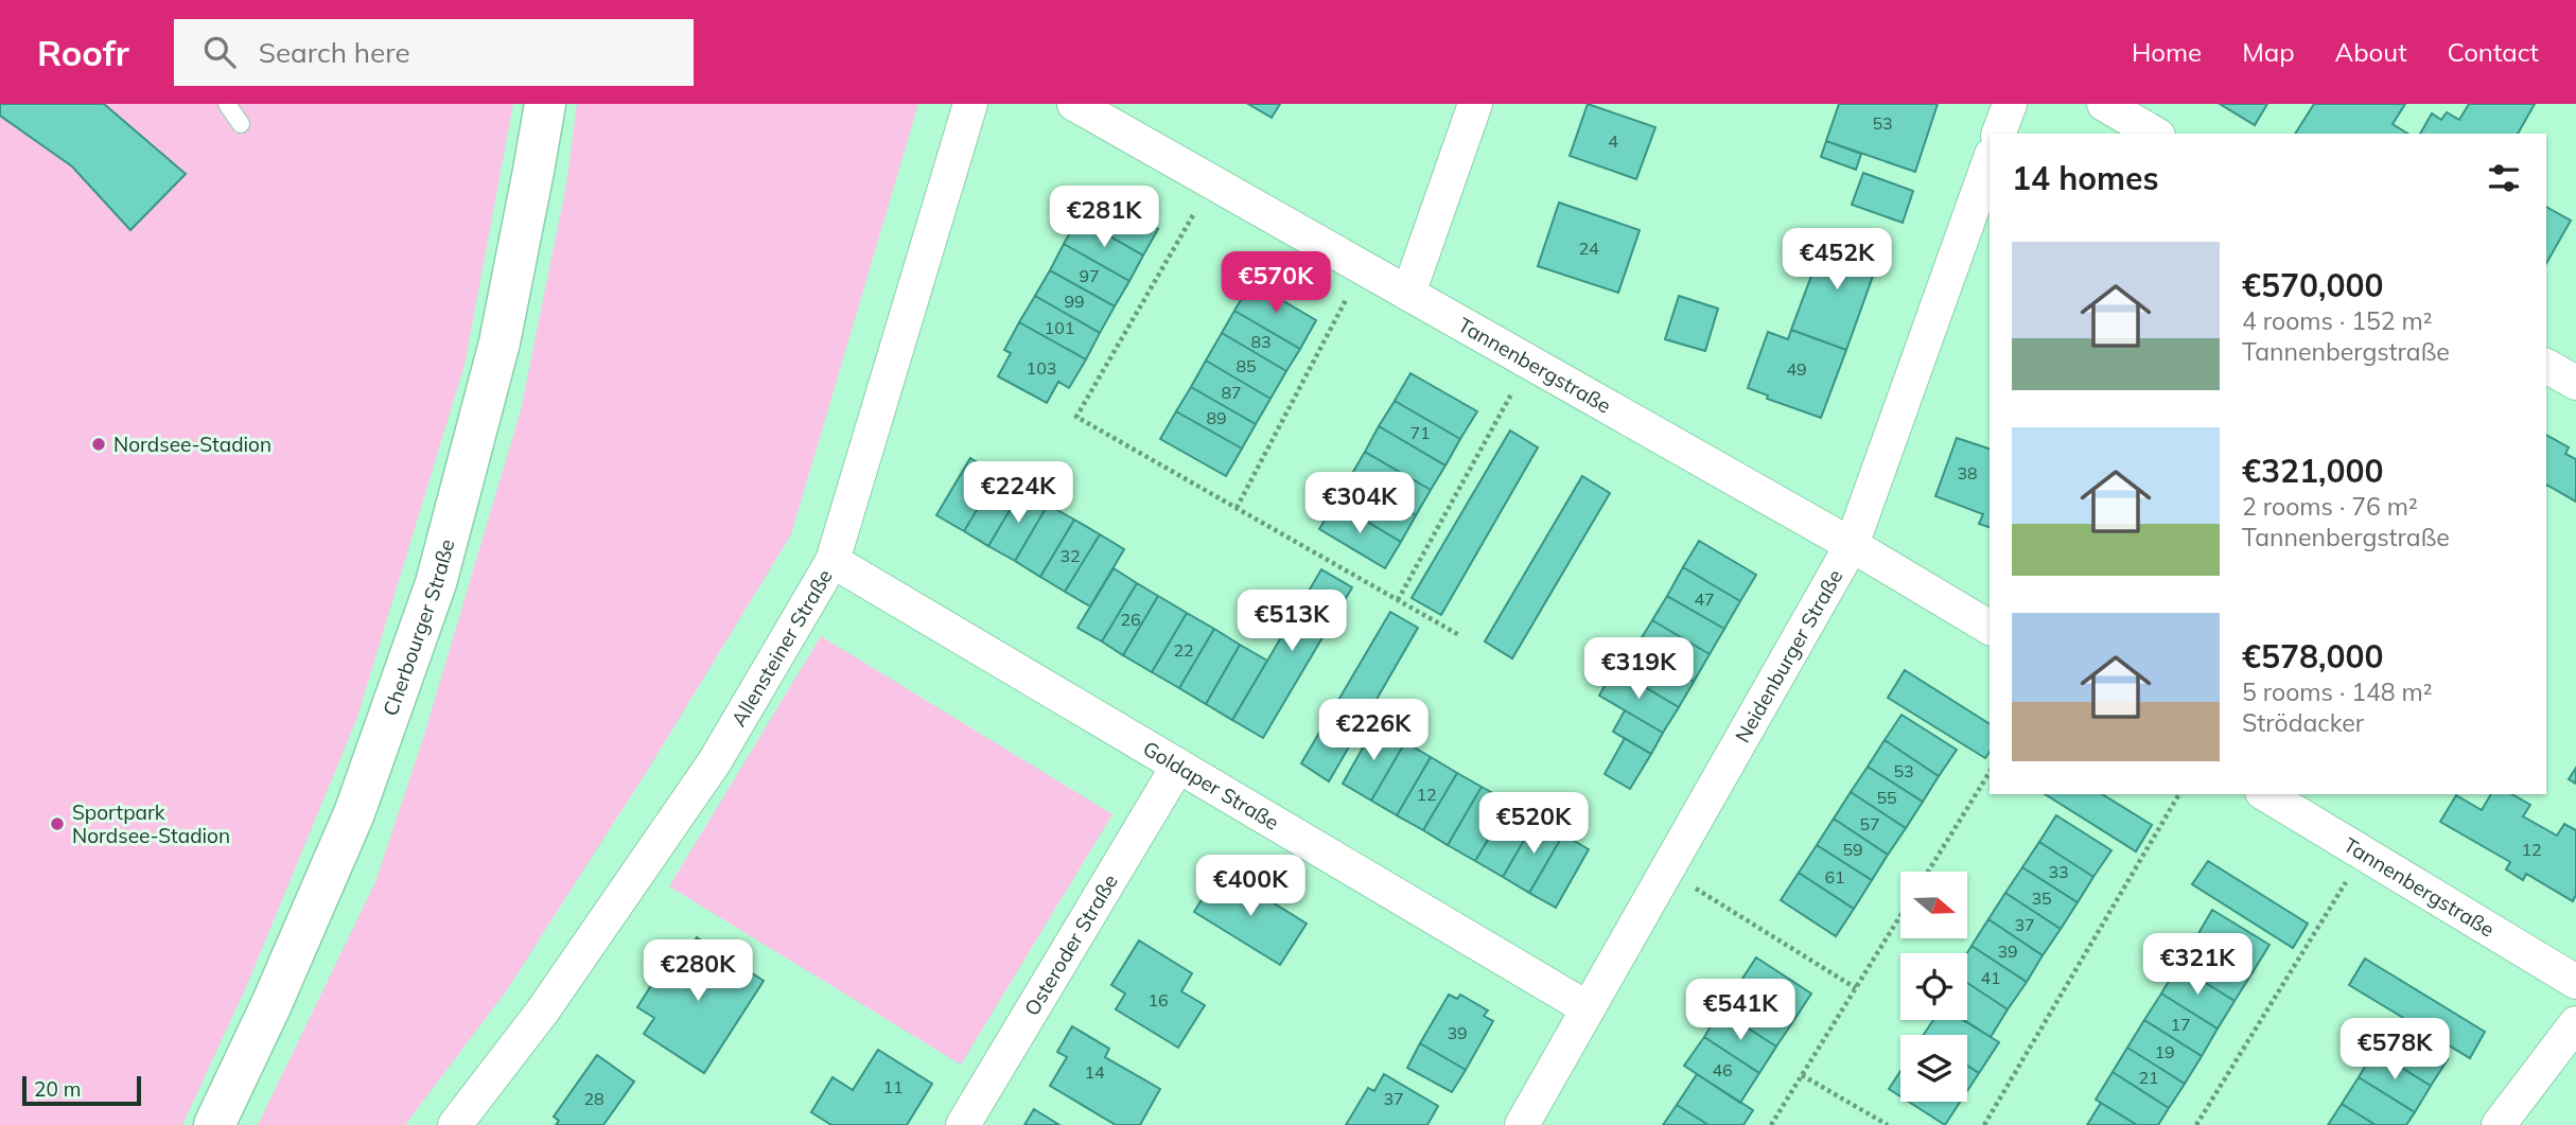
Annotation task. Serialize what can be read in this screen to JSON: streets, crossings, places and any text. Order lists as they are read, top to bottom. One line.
{"streets":{"main road":["Cherbourger Straße"],"street":["Tannenbergstraße","Allensteiner Straße","Neidenburger Straße","Goldaper Straße","Osteroder Straße"]},"crossings":[["Tannenbergstraße","Neidenburger Straße"],["Allensteiner Straße","Goldaper Straße"],["Neidenburger Straße","Goldaper Straße"],["Goldaper Straße","Osteroder Straße"]],"places":["Nordsee-Stadion","Sportpark Nordsee-Stadion"],"house_numbers":["53","4","24","97","99","101","83","85","103","49","87","89","71","38","32","47","26","22","53","12","55","57","59","12","33","61","35","37","39","41","16","17","39","19","46","14","21","11","28","37"],"scale_bar":"20 m","north":"right","page":{"header":"Roofr","search":"Search here","nav":["Home","Map","About","Contact"],"heading":"14 homes","price":["€281K","€452K","€570K","€224K","€304K","€513K","€319K","€226K","€520K","€400K","€321K","€280K","€541K","€578K"],"list":[{"name":"€570,000","note":"4 rooms · 152 m² · Tannenbergstraße"},{"name":"€321,000","note":"2 rooms · 76 m² · Tannenbergstraße"},{"name":"€578,000","note":"5 rooms · 148 m² · Strödacker"}],"scale":"20 m"}}
